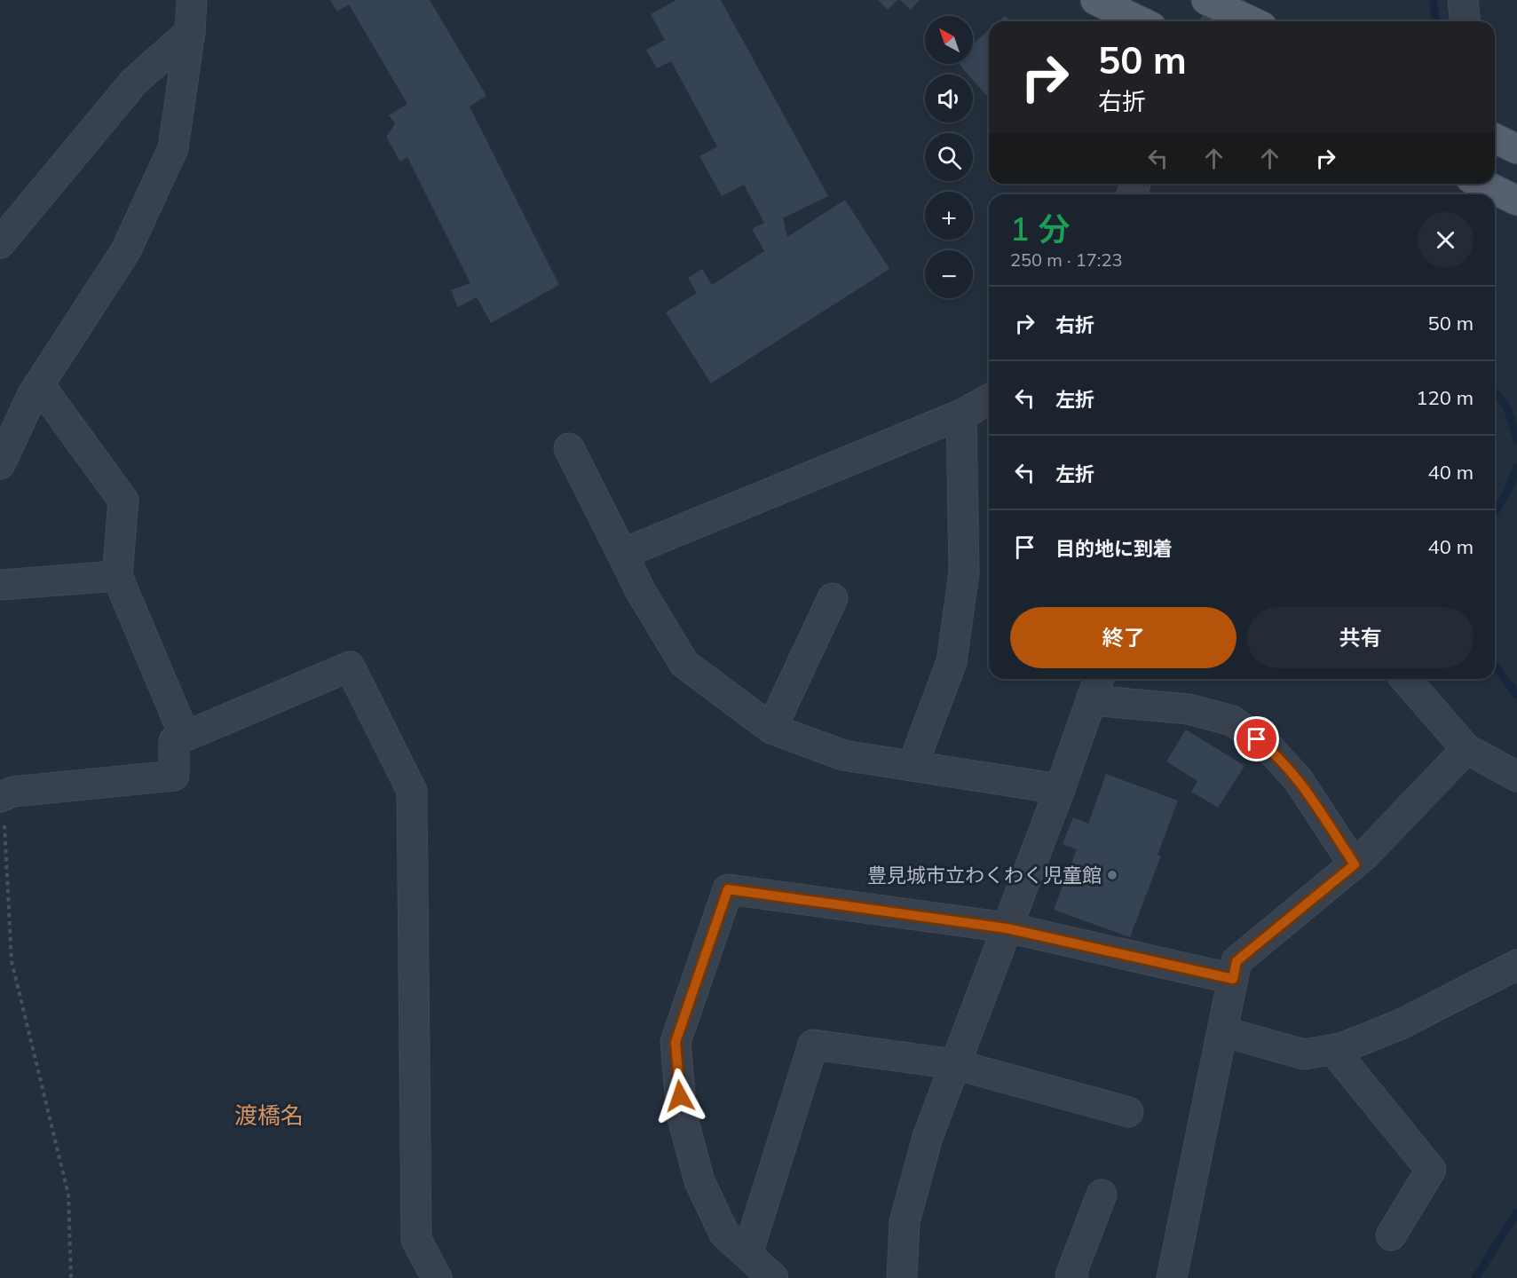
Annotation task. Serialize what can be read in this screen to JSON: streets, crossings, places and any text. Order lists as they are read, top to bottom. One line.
{"districts":["渡橋名"],"places":["豊見城市立わくわく児童館"],"north":"top left","page":{"map_buttons":["+","−"],"turn":["50 m","右折"],"heading":["1 分","250 m · 17:23"],"list":[{"name":"右折","value":"50 m"},{"name":"左折","value":"120 m"},{"name":"左折","value":"40 m"},{"name":"目的地に到着","value":"40 m"}],"buttons":["終了","共有"]}}
